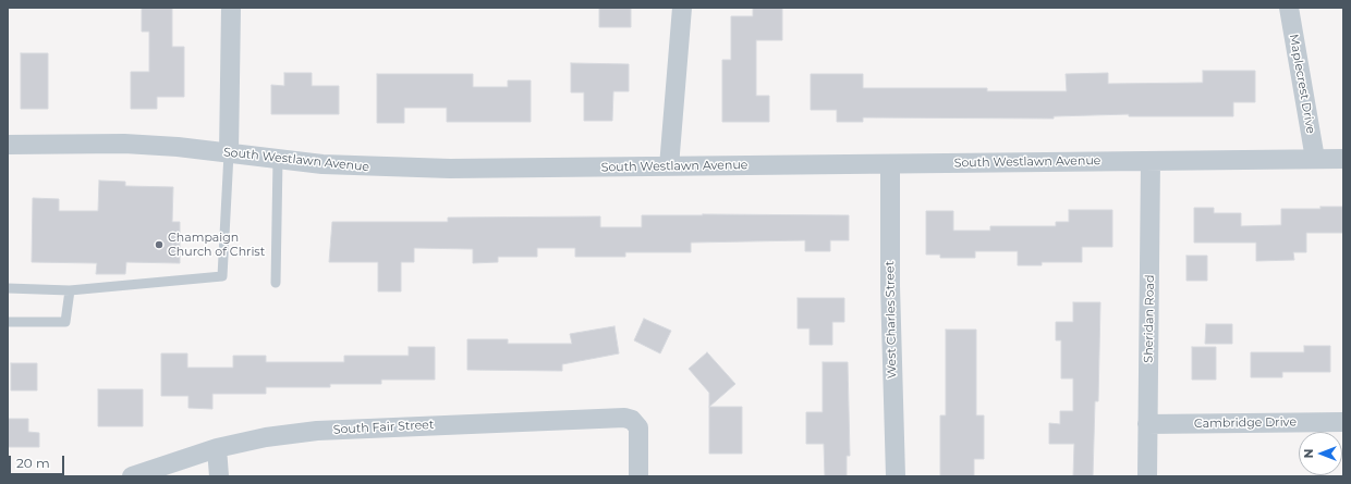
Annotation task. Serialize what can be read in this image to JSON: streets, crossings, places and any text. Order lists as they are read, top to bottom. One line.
{"streets":{"street":["Maplecrest Drive","South Westlawn Avenue","Sheridan Road","West Charles Street","Cambridge Drive","South Fair Street"]},"crossings":[["Maplecrest Drive","South Westlawn Avenue"],["South Westlawn Avenue","Sheridan Road"],["South Westlawn Avenue","West Charles Street"],["Sheridan Road","Cambridge Drive"]],"places":["Champaign Church of Christ"],"scale_bar":"20 m","north":"left"}
